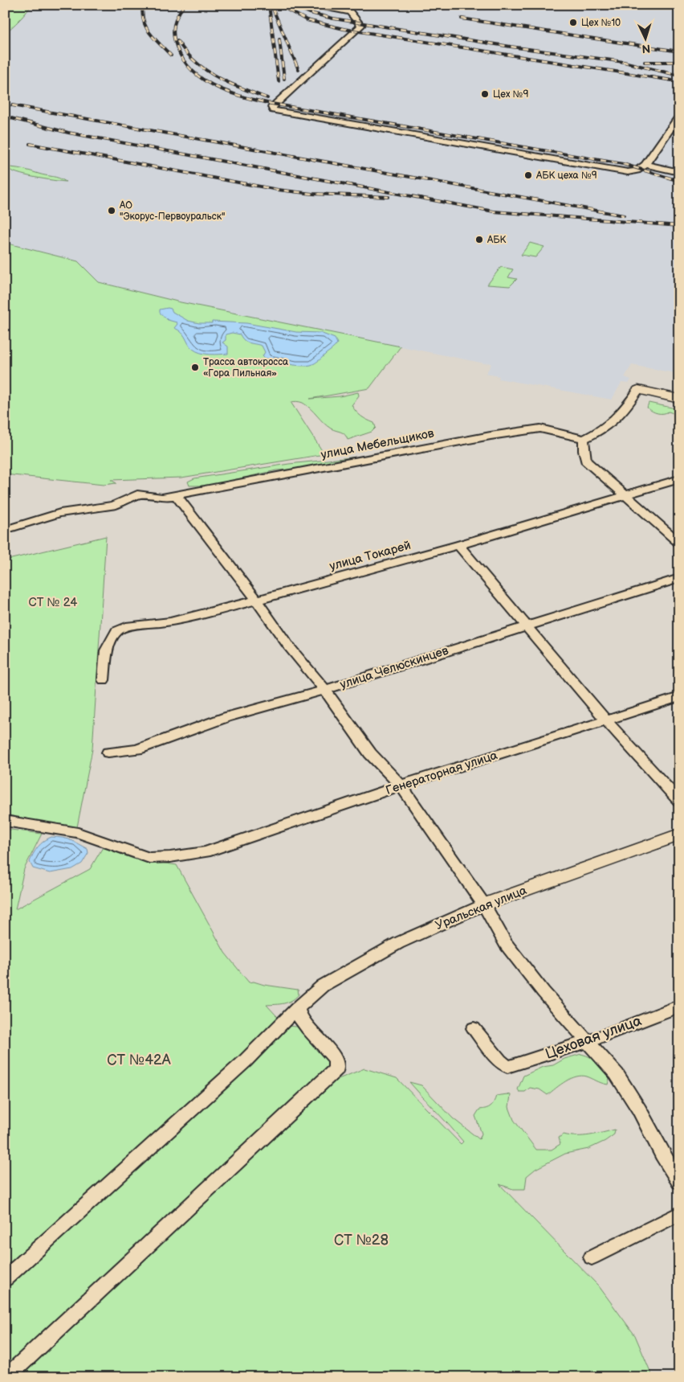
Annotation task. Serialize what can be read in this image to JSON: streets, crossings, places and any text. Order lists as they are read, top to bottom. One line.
{"streets":{"street":["улица Мебельщиков","улица Токарей","улица Челюскинцев","Генераторная улица","Уральская улица","Цеховая улица"]},"parks":["СТ № 24","СТ №42А","СТ №28"],"places":["Цех №10","Цех №9","АБК цеха №9","АО \"Экорус-Первоуральск\"","АБК","Трасса автокросса «Гора Пильная»"],"north":"bottom"}
